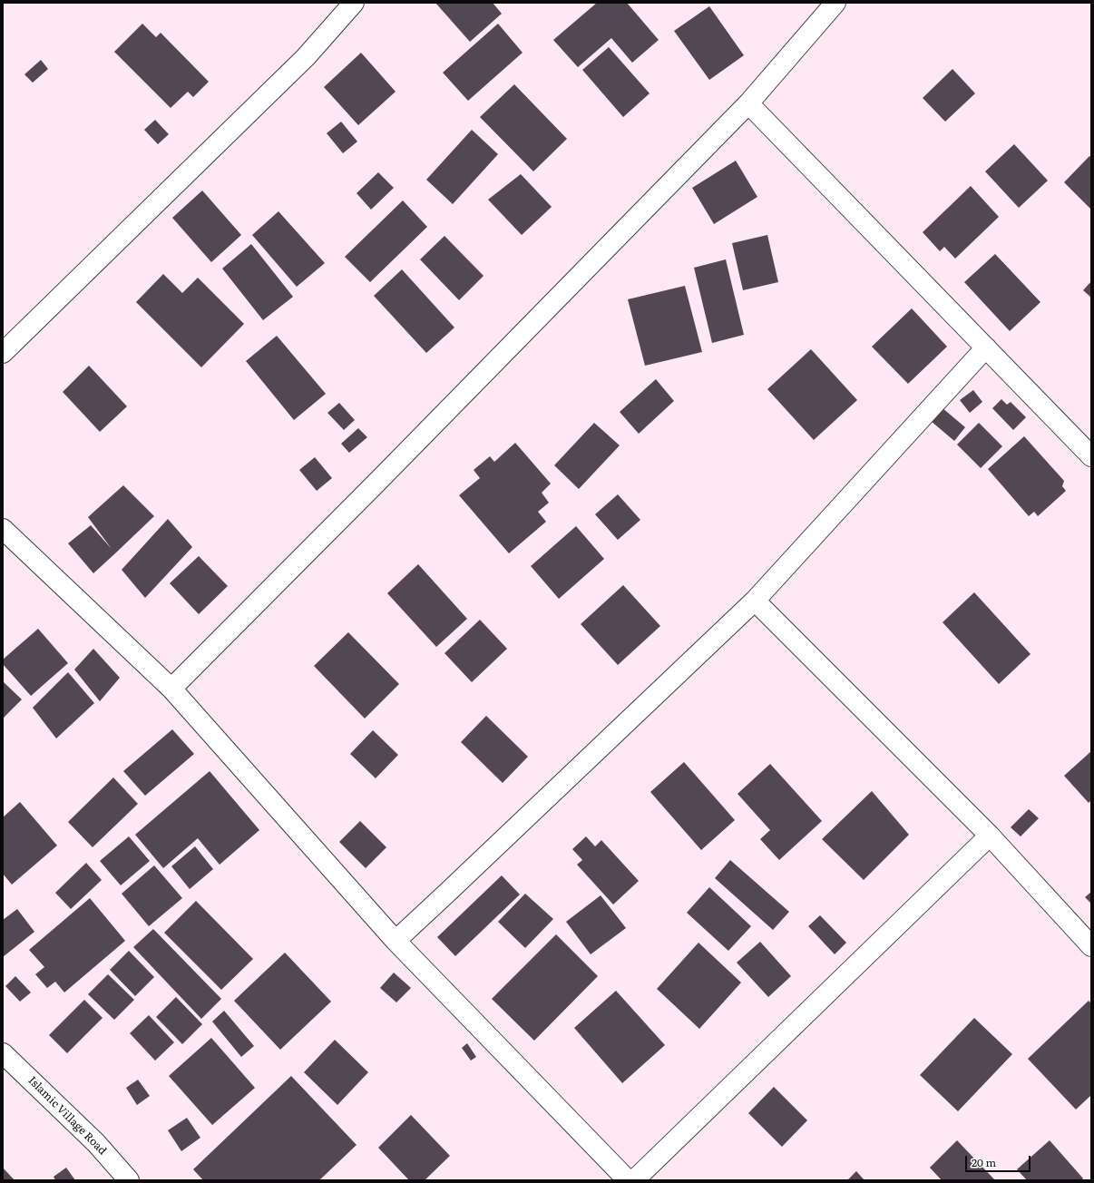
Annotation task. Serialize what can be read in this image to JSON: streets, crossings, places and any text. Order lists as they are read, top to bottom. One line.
{"streets":{"street":["Islamic Village Road"]},"scale_bar":"20 m"}
